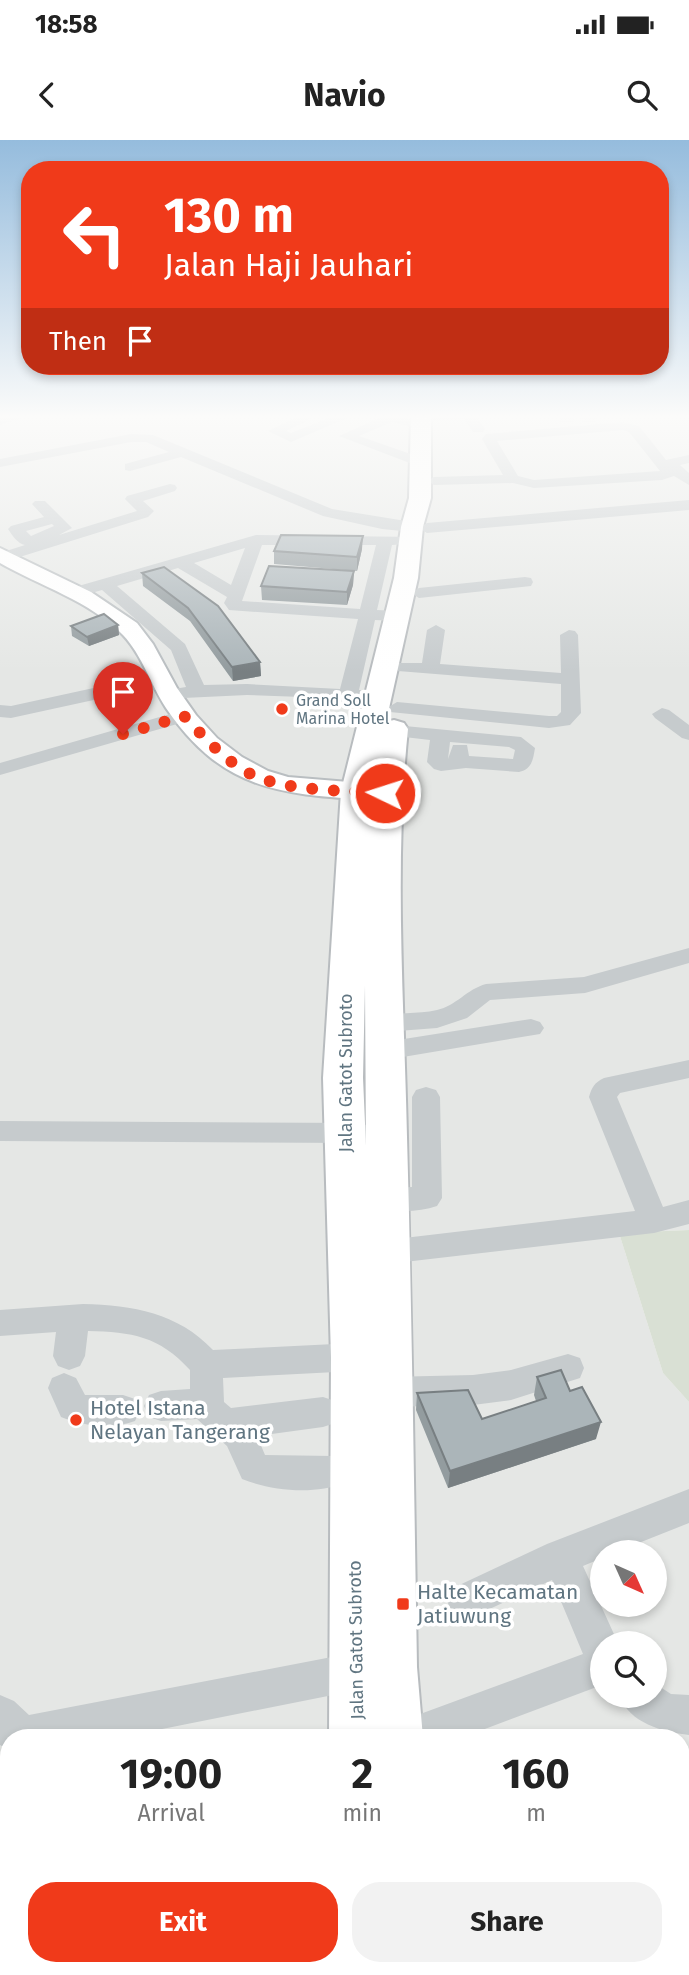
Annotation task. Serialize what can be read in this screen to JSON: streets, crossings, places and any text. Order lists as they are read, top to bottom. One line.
{"streets":{"highway":["Jalan Gatot Subroto"]},"places":{"other":["Grand Soll Marina Hotel","Hotel Istana Nelayan Tangerang"],"transit":["Halte Kecamatan Jatiuwung"]},"north":"bottom right","page":{"status":"18:58","header":"Navio","turn":["130 m","Jalan Haji Jauhari"],"then":"Then","eta":["19:00","Arrival","2","min","160","m"],"buttons":["Exit","Share"]}}
